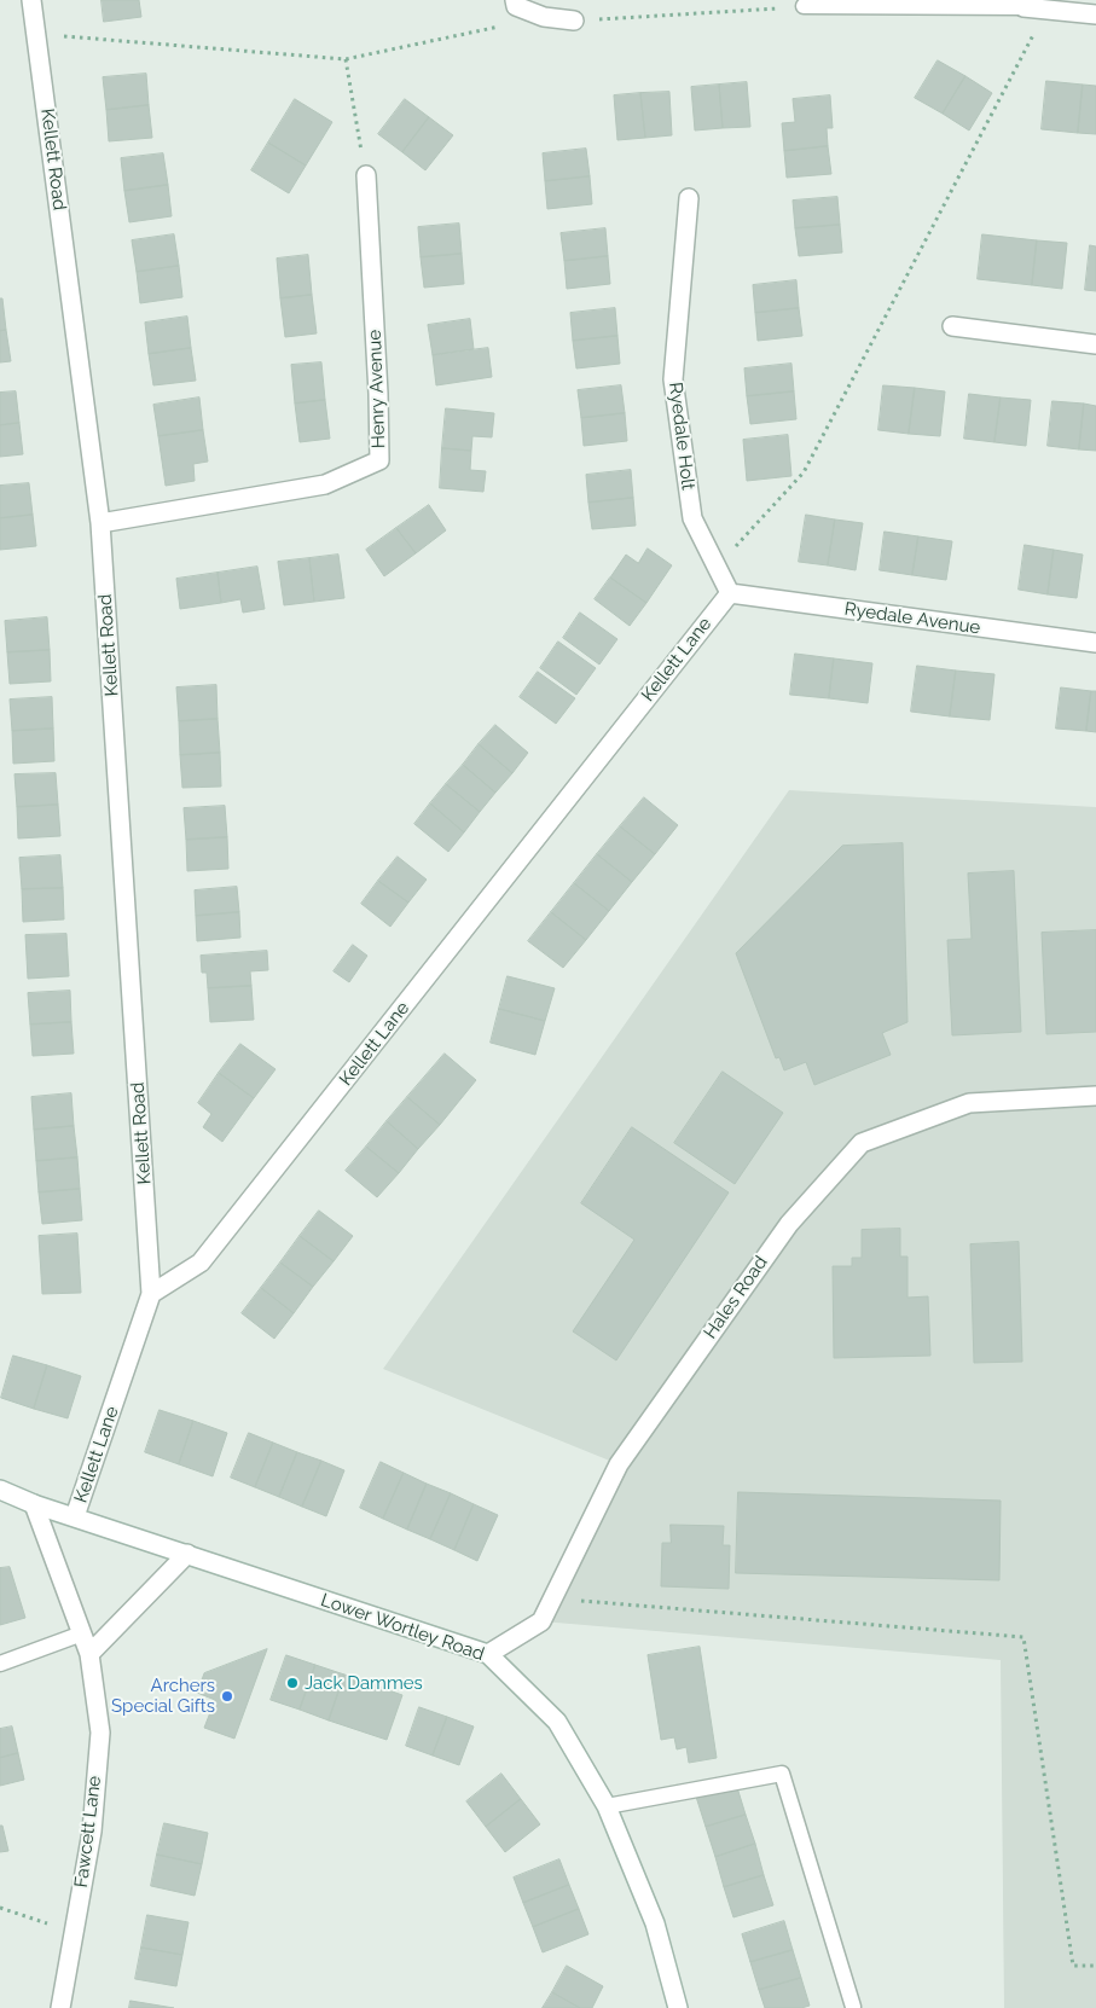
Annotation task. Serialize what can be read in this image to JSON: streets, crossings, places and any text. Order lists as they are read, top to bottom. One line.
{"streets":{"street":["Kellett Road","Henry Avenue","Ryedale Holt","Ryedale Avenue","Kellett Lane","Hales Road","Lower Wortley Road","Fawcett Lane"]},"crossings":[["Kellett Road","Henry Avenue"],["Kellett Road","Kellett Lane"],["Ryedale Holt","Ryedale Avenue"],["Ryedale Holt","Kellett Lane"],["Ryedale Avenue","Kellett Lane"],["Kellett Lane","Lower Wortley Road"],["Hales Road","Lower Wortley Road"],["Lower Wortley Road","Fawcett Lane"]],"places":["Jack Dammes","Archers Special Gifts"]}
